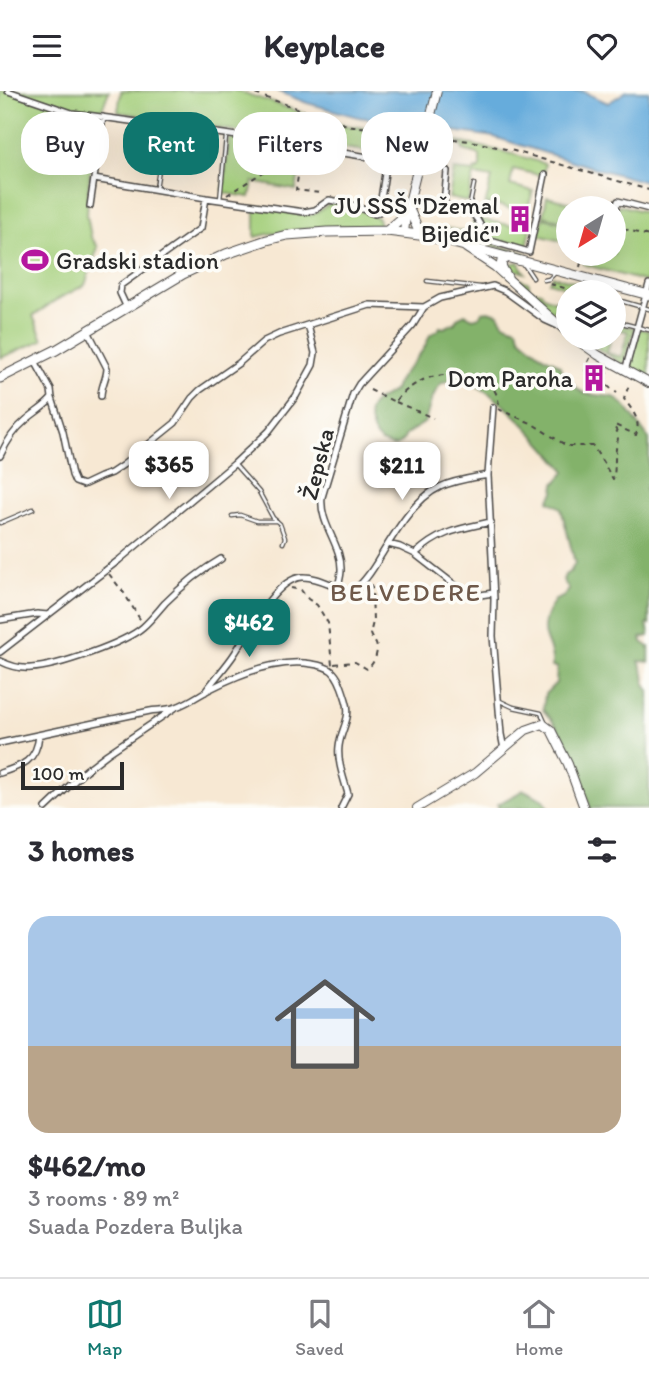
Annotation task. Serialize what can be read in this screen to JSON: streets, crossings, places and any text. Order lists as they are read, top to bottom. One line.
{"streets":{"street":["Žepska"]},"districts":["BELVEDERE"],"places":{"building":["JU SSŠ \"Džemal Bijedić\"","Dom Paroha"],"sports":["Gradski stadion"]},"scale_bar":"100 m","north":"bottom left","page":{"header":"Keyplace","chip":["Buy","Rent","Filters","New"],"price":["$365","$211","$462"],"scale":"100 m","heading":"3 homes","list":[{"name":"$462/mo","note":"3 rooms · 89 m² · Suada Pozdera Buljka"}],"tabs":["Map","Saved","Home"]}}
